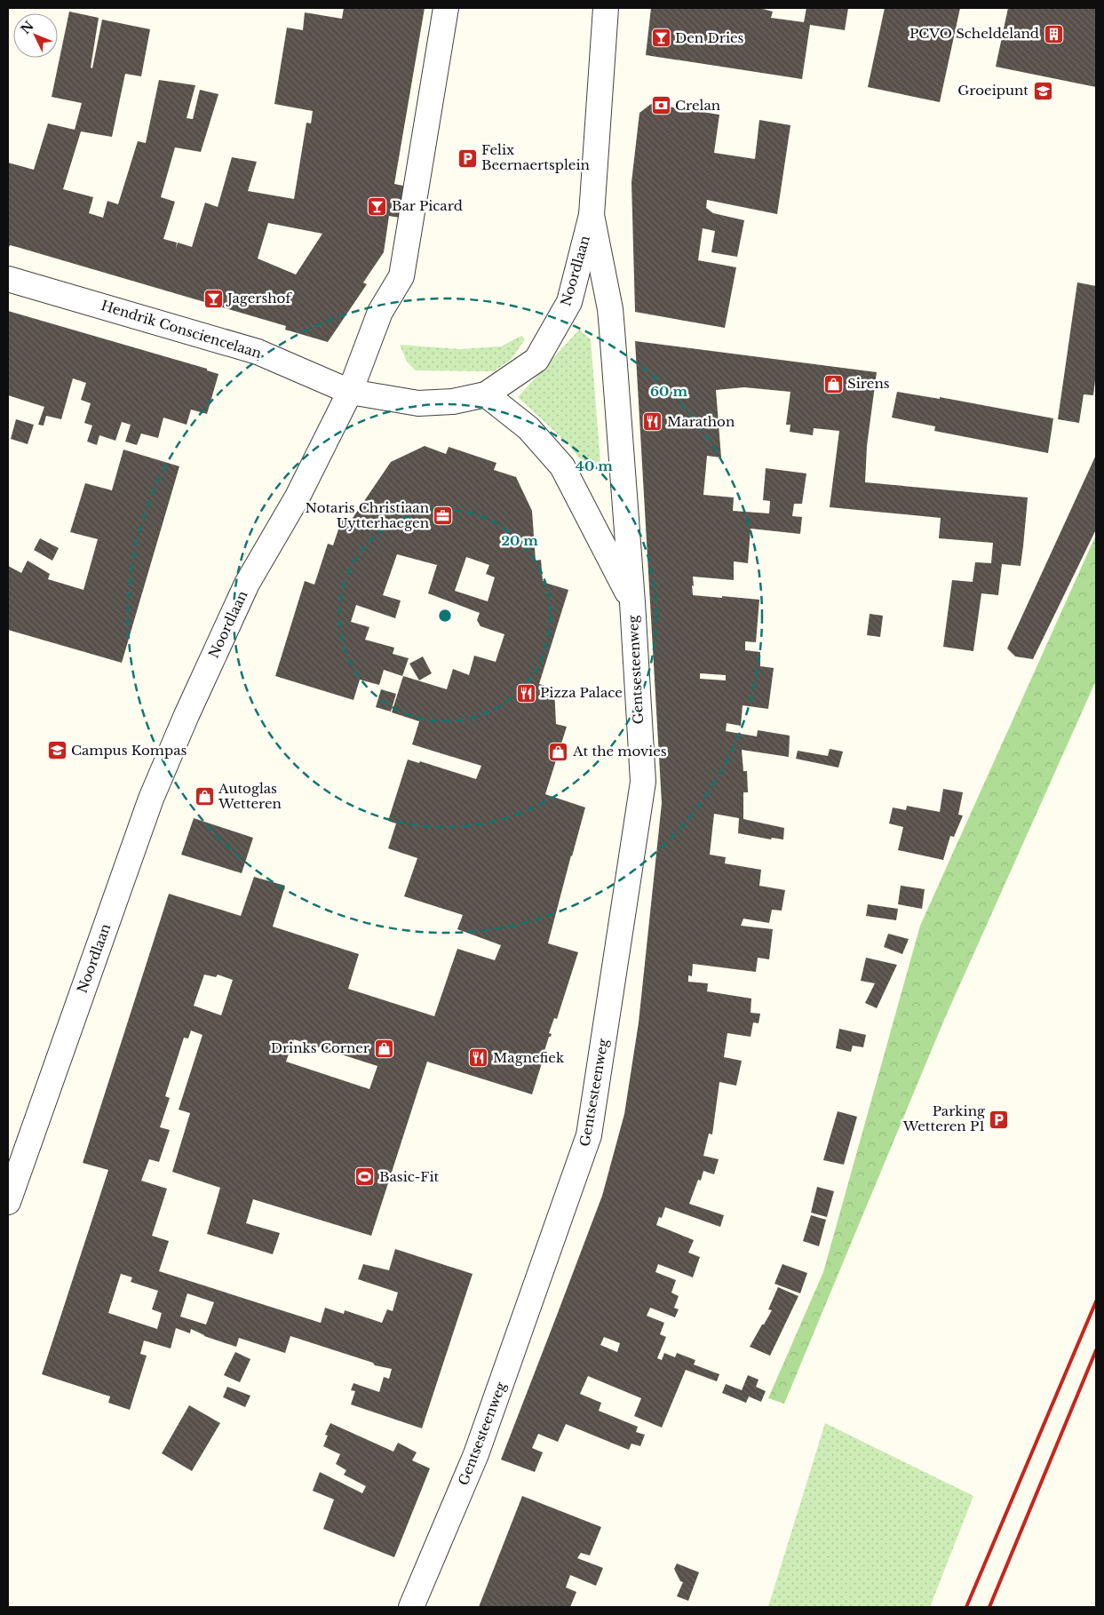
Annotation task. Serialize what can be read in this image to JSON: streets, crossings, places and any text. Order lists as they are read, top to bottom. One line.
{"streets":{"street":["Noordlaan","Hendrik Consciencelaan","Gentsesteenweg"]},"crossings":[["Noordlaan","Hendrik Consciencelaan"],["Noordlaan","Gentsesteenweg"]],"places":{"building":["PCVO Scheldeland"],"bar":["Den Dries","Bar Picard","Jagershof"],"school or university":["Groeipunt","Campus Kompas"],"bank":["Crelan"],"parking":["Felix Beernaertsplein","Parking Wetteren P1"],"shop":["Sirens","At the movies","Autoglas Wetteren","Drinks Corner"],"restaurant":["Marathon","Pizza Palace","Magnefiek"],"office":["Notaris Christiaan Uytterhaegen"],"sports":["Basic-Fit"]},"north":"top left","rings":["60 m","40 m","20 m"]}
